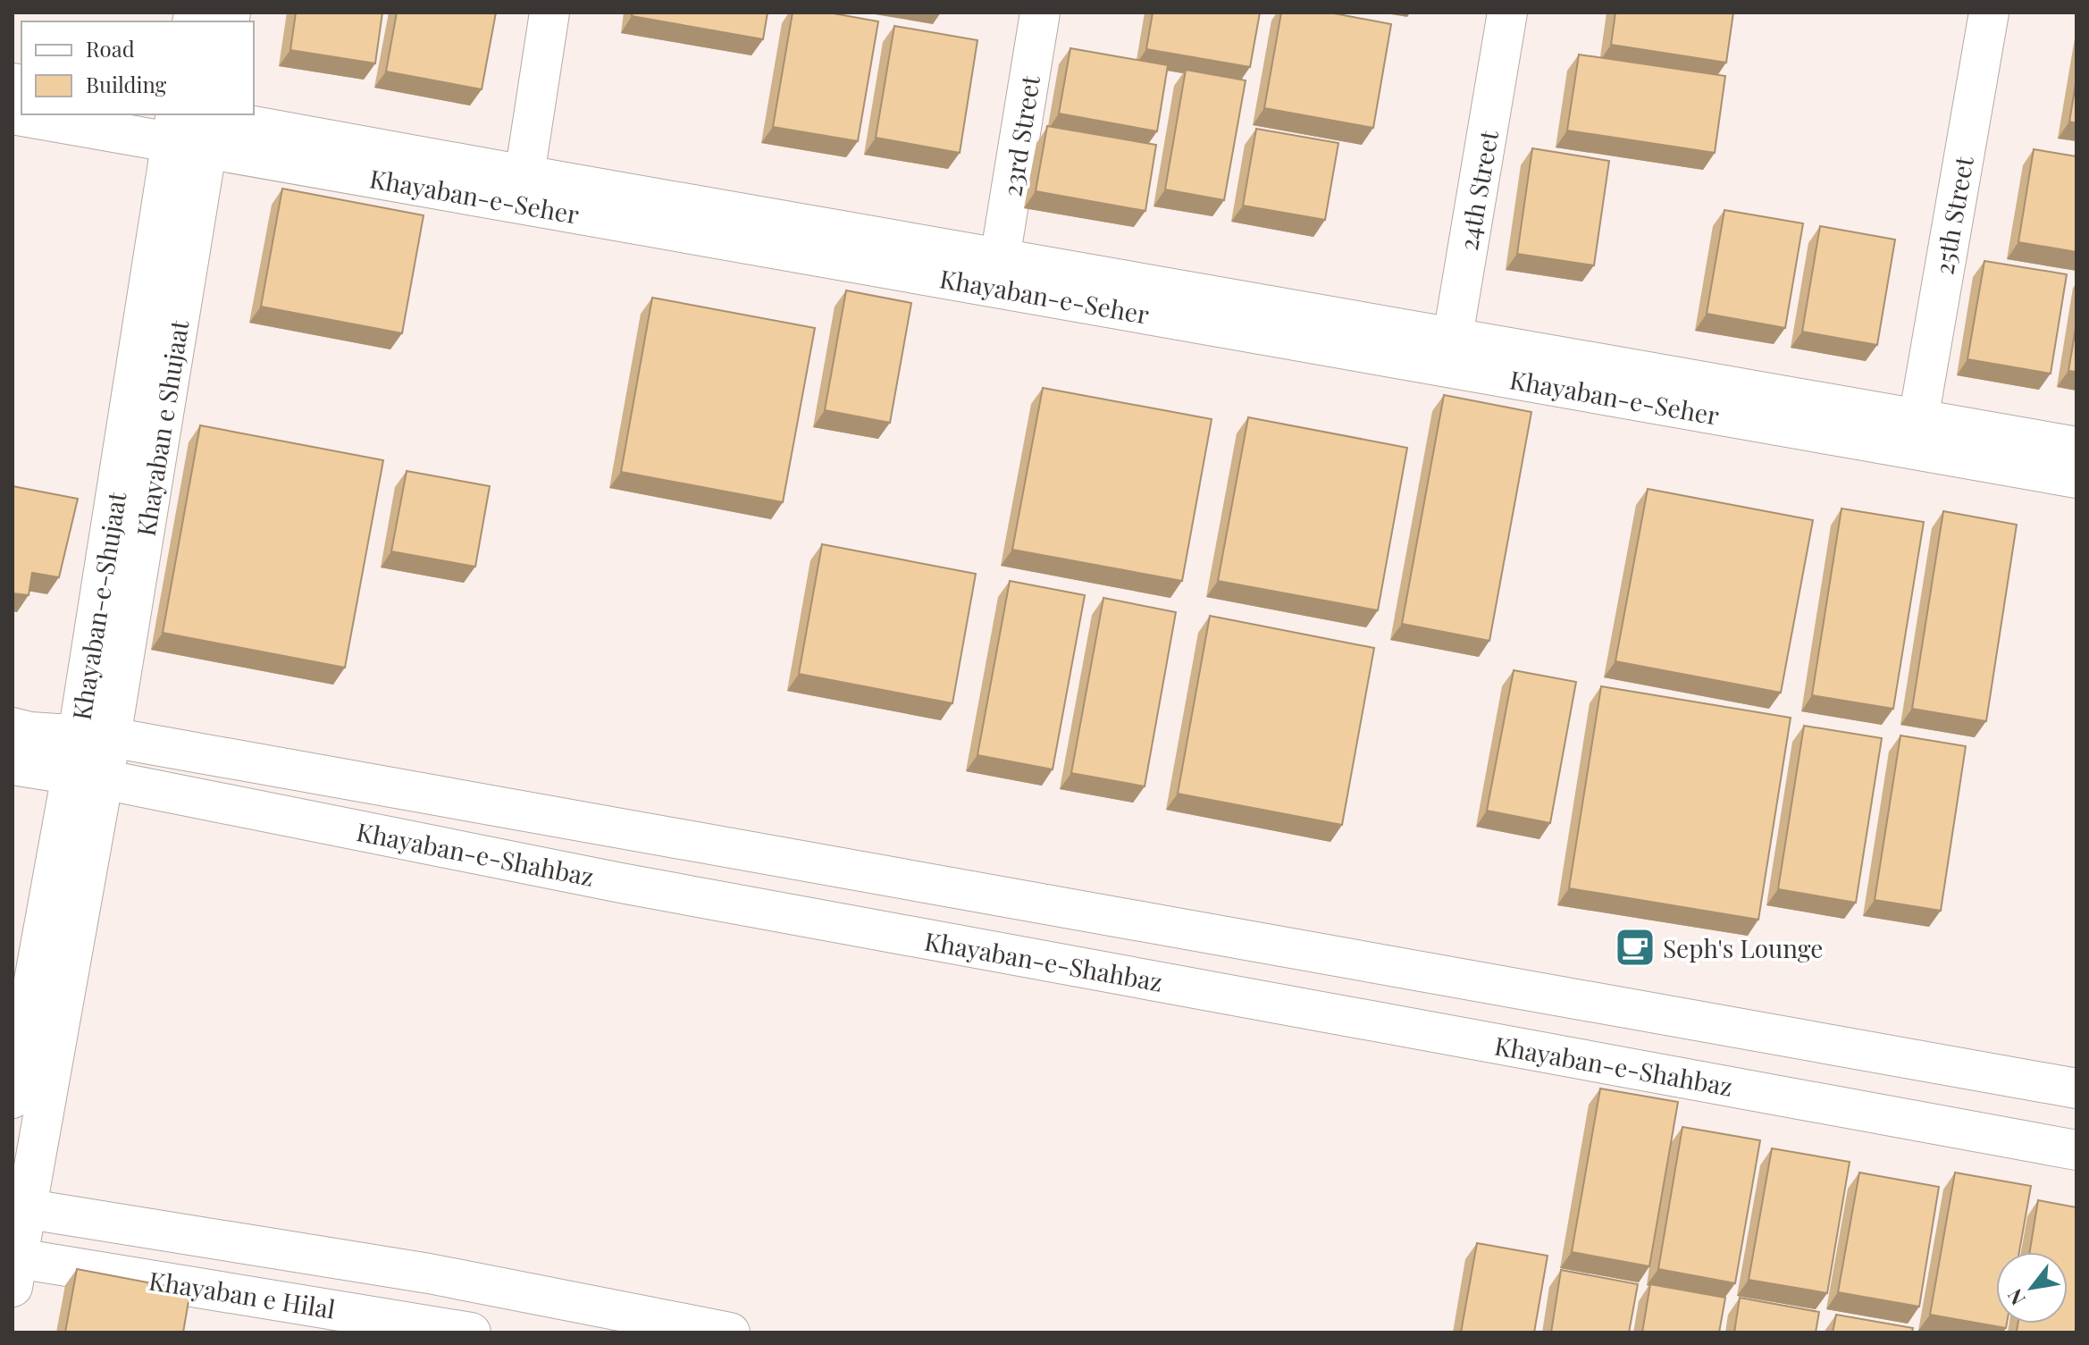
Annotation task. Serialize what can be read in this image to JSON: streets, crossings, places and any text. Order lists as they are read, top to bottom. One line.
{"streets":{"street":["23rd Street","24th Street","Khayaban-e-Seher","25th Street","Khayaban e Shujaat","Khayaban-e-Shujaat","Khayaban-e-Shahbaz","Khayaban e Hilal"]},"crossings":[["23rd Street","Khayaban-e-Seher"],["24th Street","Khayaban-e-Seher"],["Khayaban-e-Seher","25th Street"],["Khayaban-e-Seher","Khayaban e Shujaat"],["Khayaban e Shujaat","Khayaban-e-Shujaat"],["Khayaban e Shujaat","Khayaban-e-Shahbaz"],["Khayaban-e-Shujaat","Khayaban-e-Shahbaz"],["Khayaban-e-Shujaat","Khayaban e Hilal"]],"places":{"cafe":["Seph's Lounge"]},"legend":["Road","Building"],"north":"bottom left"}
